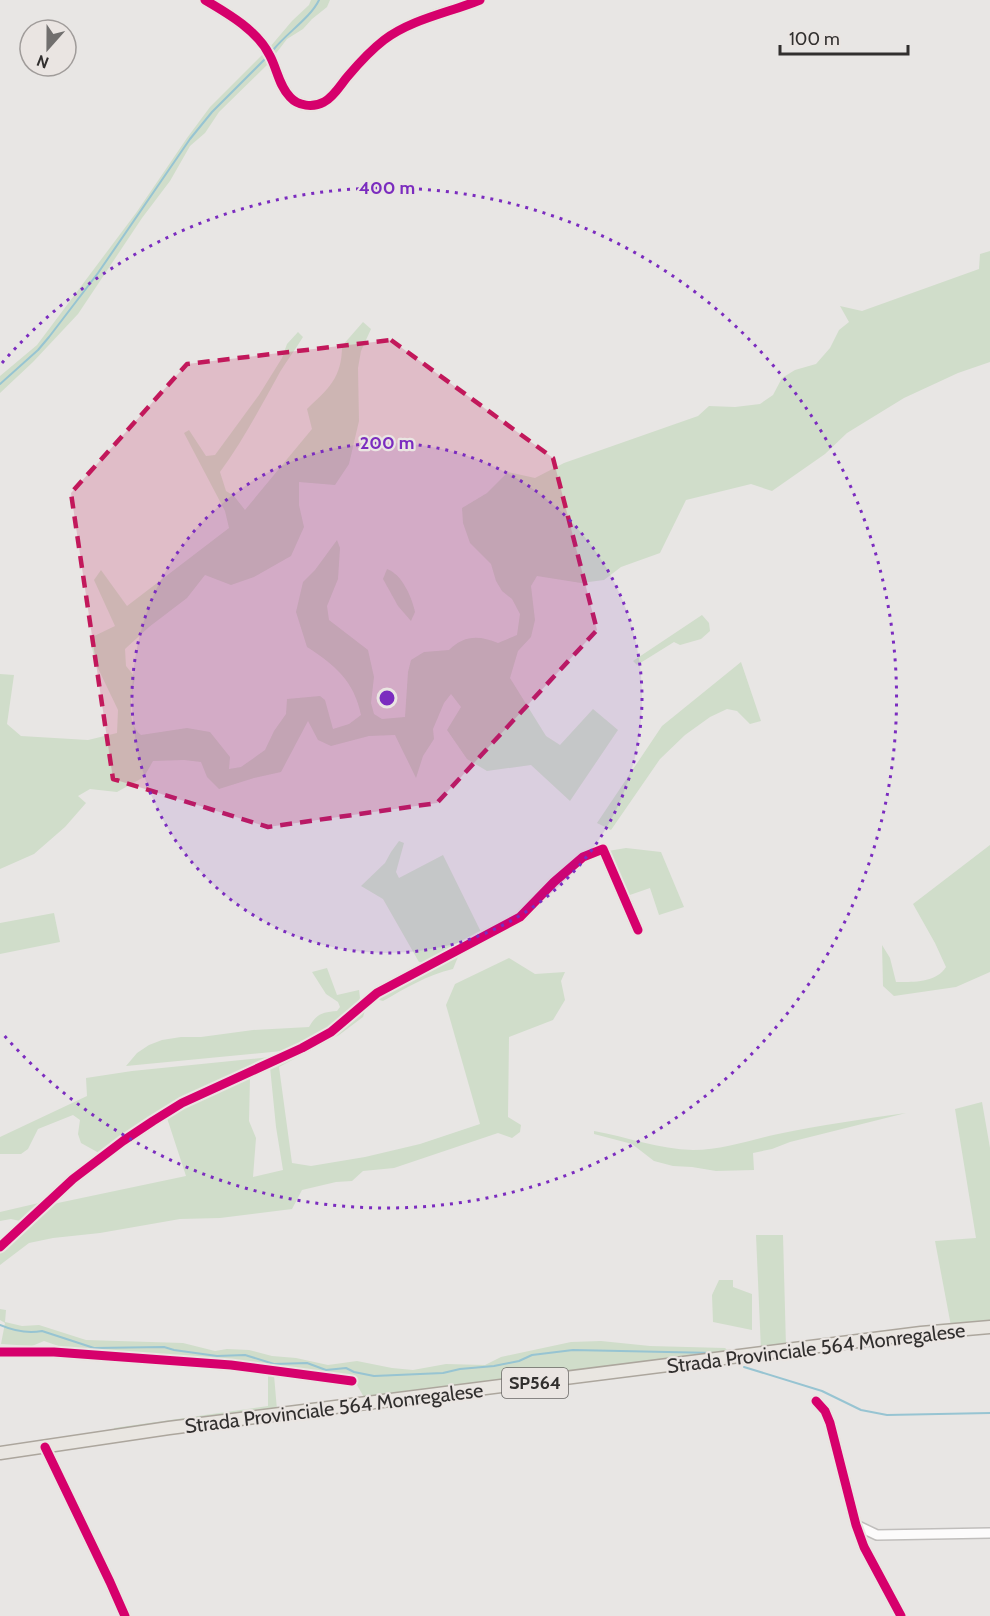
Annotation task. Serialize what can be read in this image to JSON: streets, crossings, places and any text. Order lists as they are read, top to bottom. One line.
{"streets":{"main road":["Strada Provinciale 564 Monregalese","SP564"]},"scale_bar":"100 m","north":"bottom","rings":["400 m","200 m"]}
